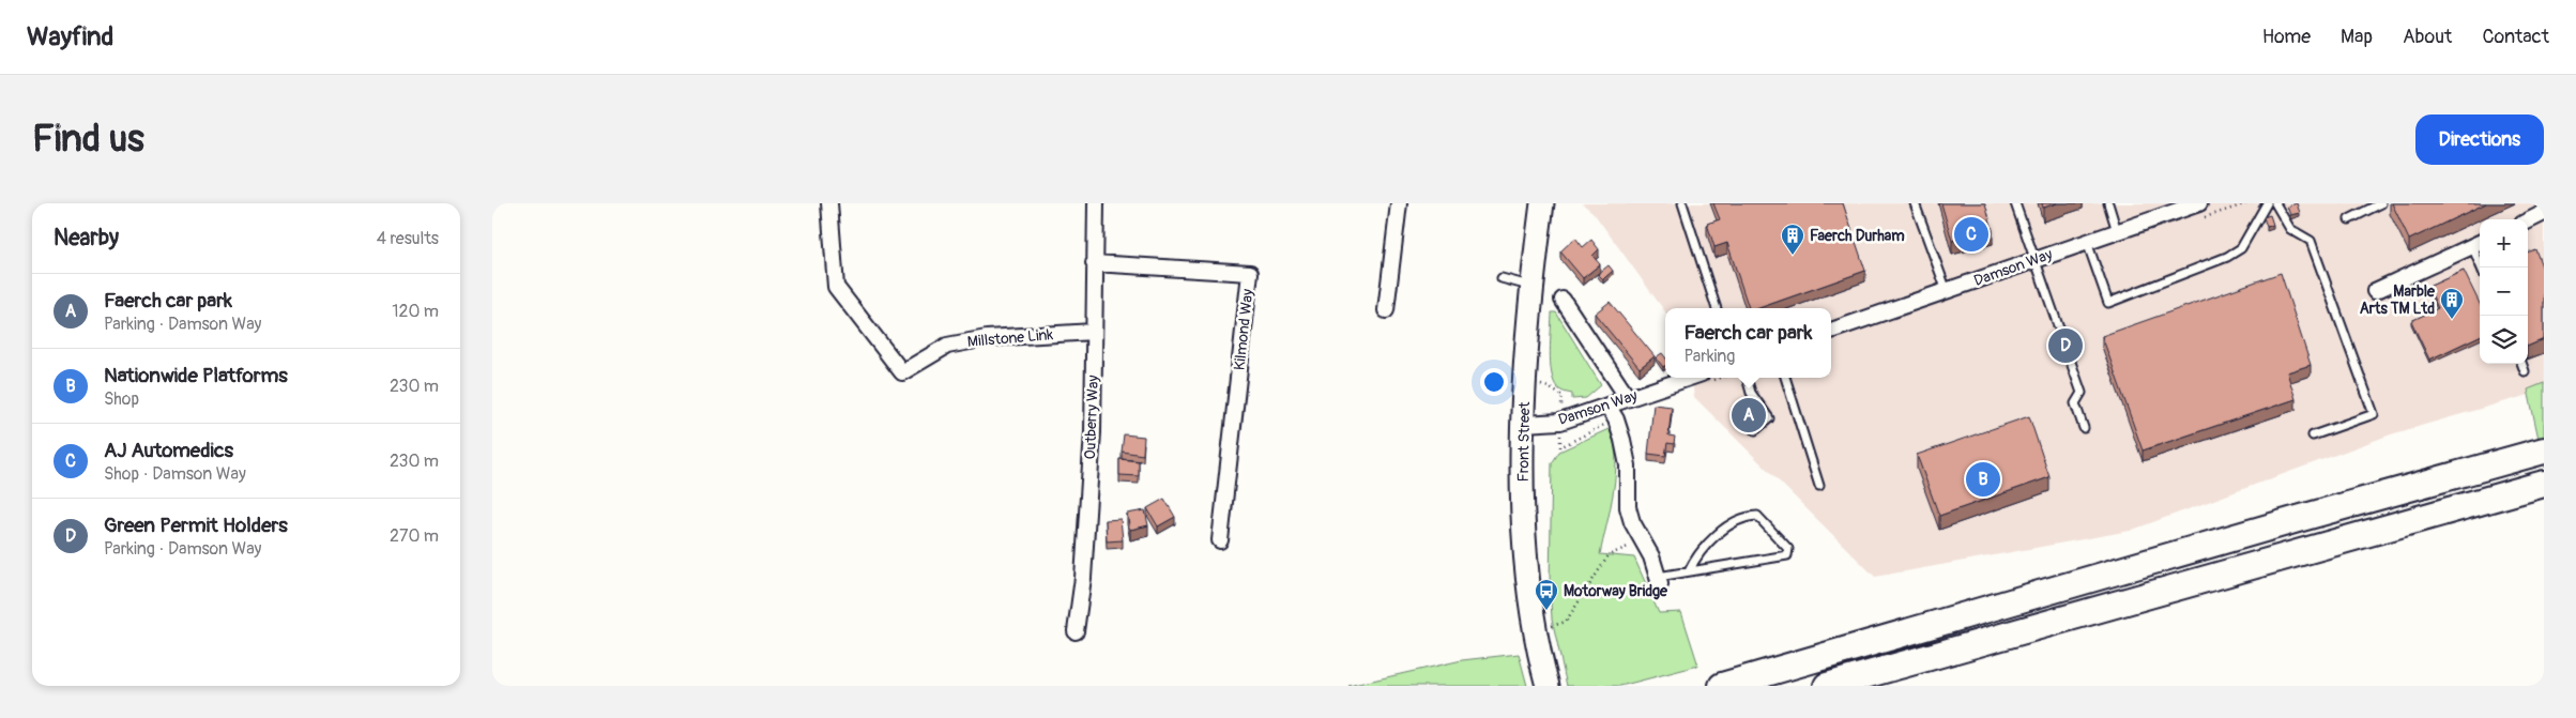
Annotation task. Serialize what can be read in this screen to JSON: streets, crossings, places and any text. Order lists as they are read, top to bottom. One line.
{"streets":{"main road":["Front Street"],"street":["Damson Way","Kilmond Way","Millstone Link","Outberry Way"]},"crossings":[["Damson Way","Front Street"],["Kilmond Way","Outberry Way"],["Millstone Link","Outberry Way"]],"places":{"building":["Faerch Durham","Marble Arts TM Ltd"],"bus stop":["Motorway Bridge"]},"page":{"header":"Wayfind","nav":["Home","Map","About","Contact"],"buttons":"Directions","title":"Find us","heading":["Nearby","4 results"],"pins":["C","D","A","B"],"map_buttons":["+","−"],"list":[{"mark":"A","name":"Faerch car park","note":"Parking · Damson Way","value":"120 m"},{"mark":"B","name":"Nationwide Platforms","note":"Shop","value":"230 m"},{"mark":"C","name":"AJ Automedics","note":"Shop · Damson Way","value":"230 m"},{"mark":"D","name":"Green Permit Holders","note":"Parking · Damson Way","value":"270 m"}],"popup":["Faerch car park","Parking"]}}
